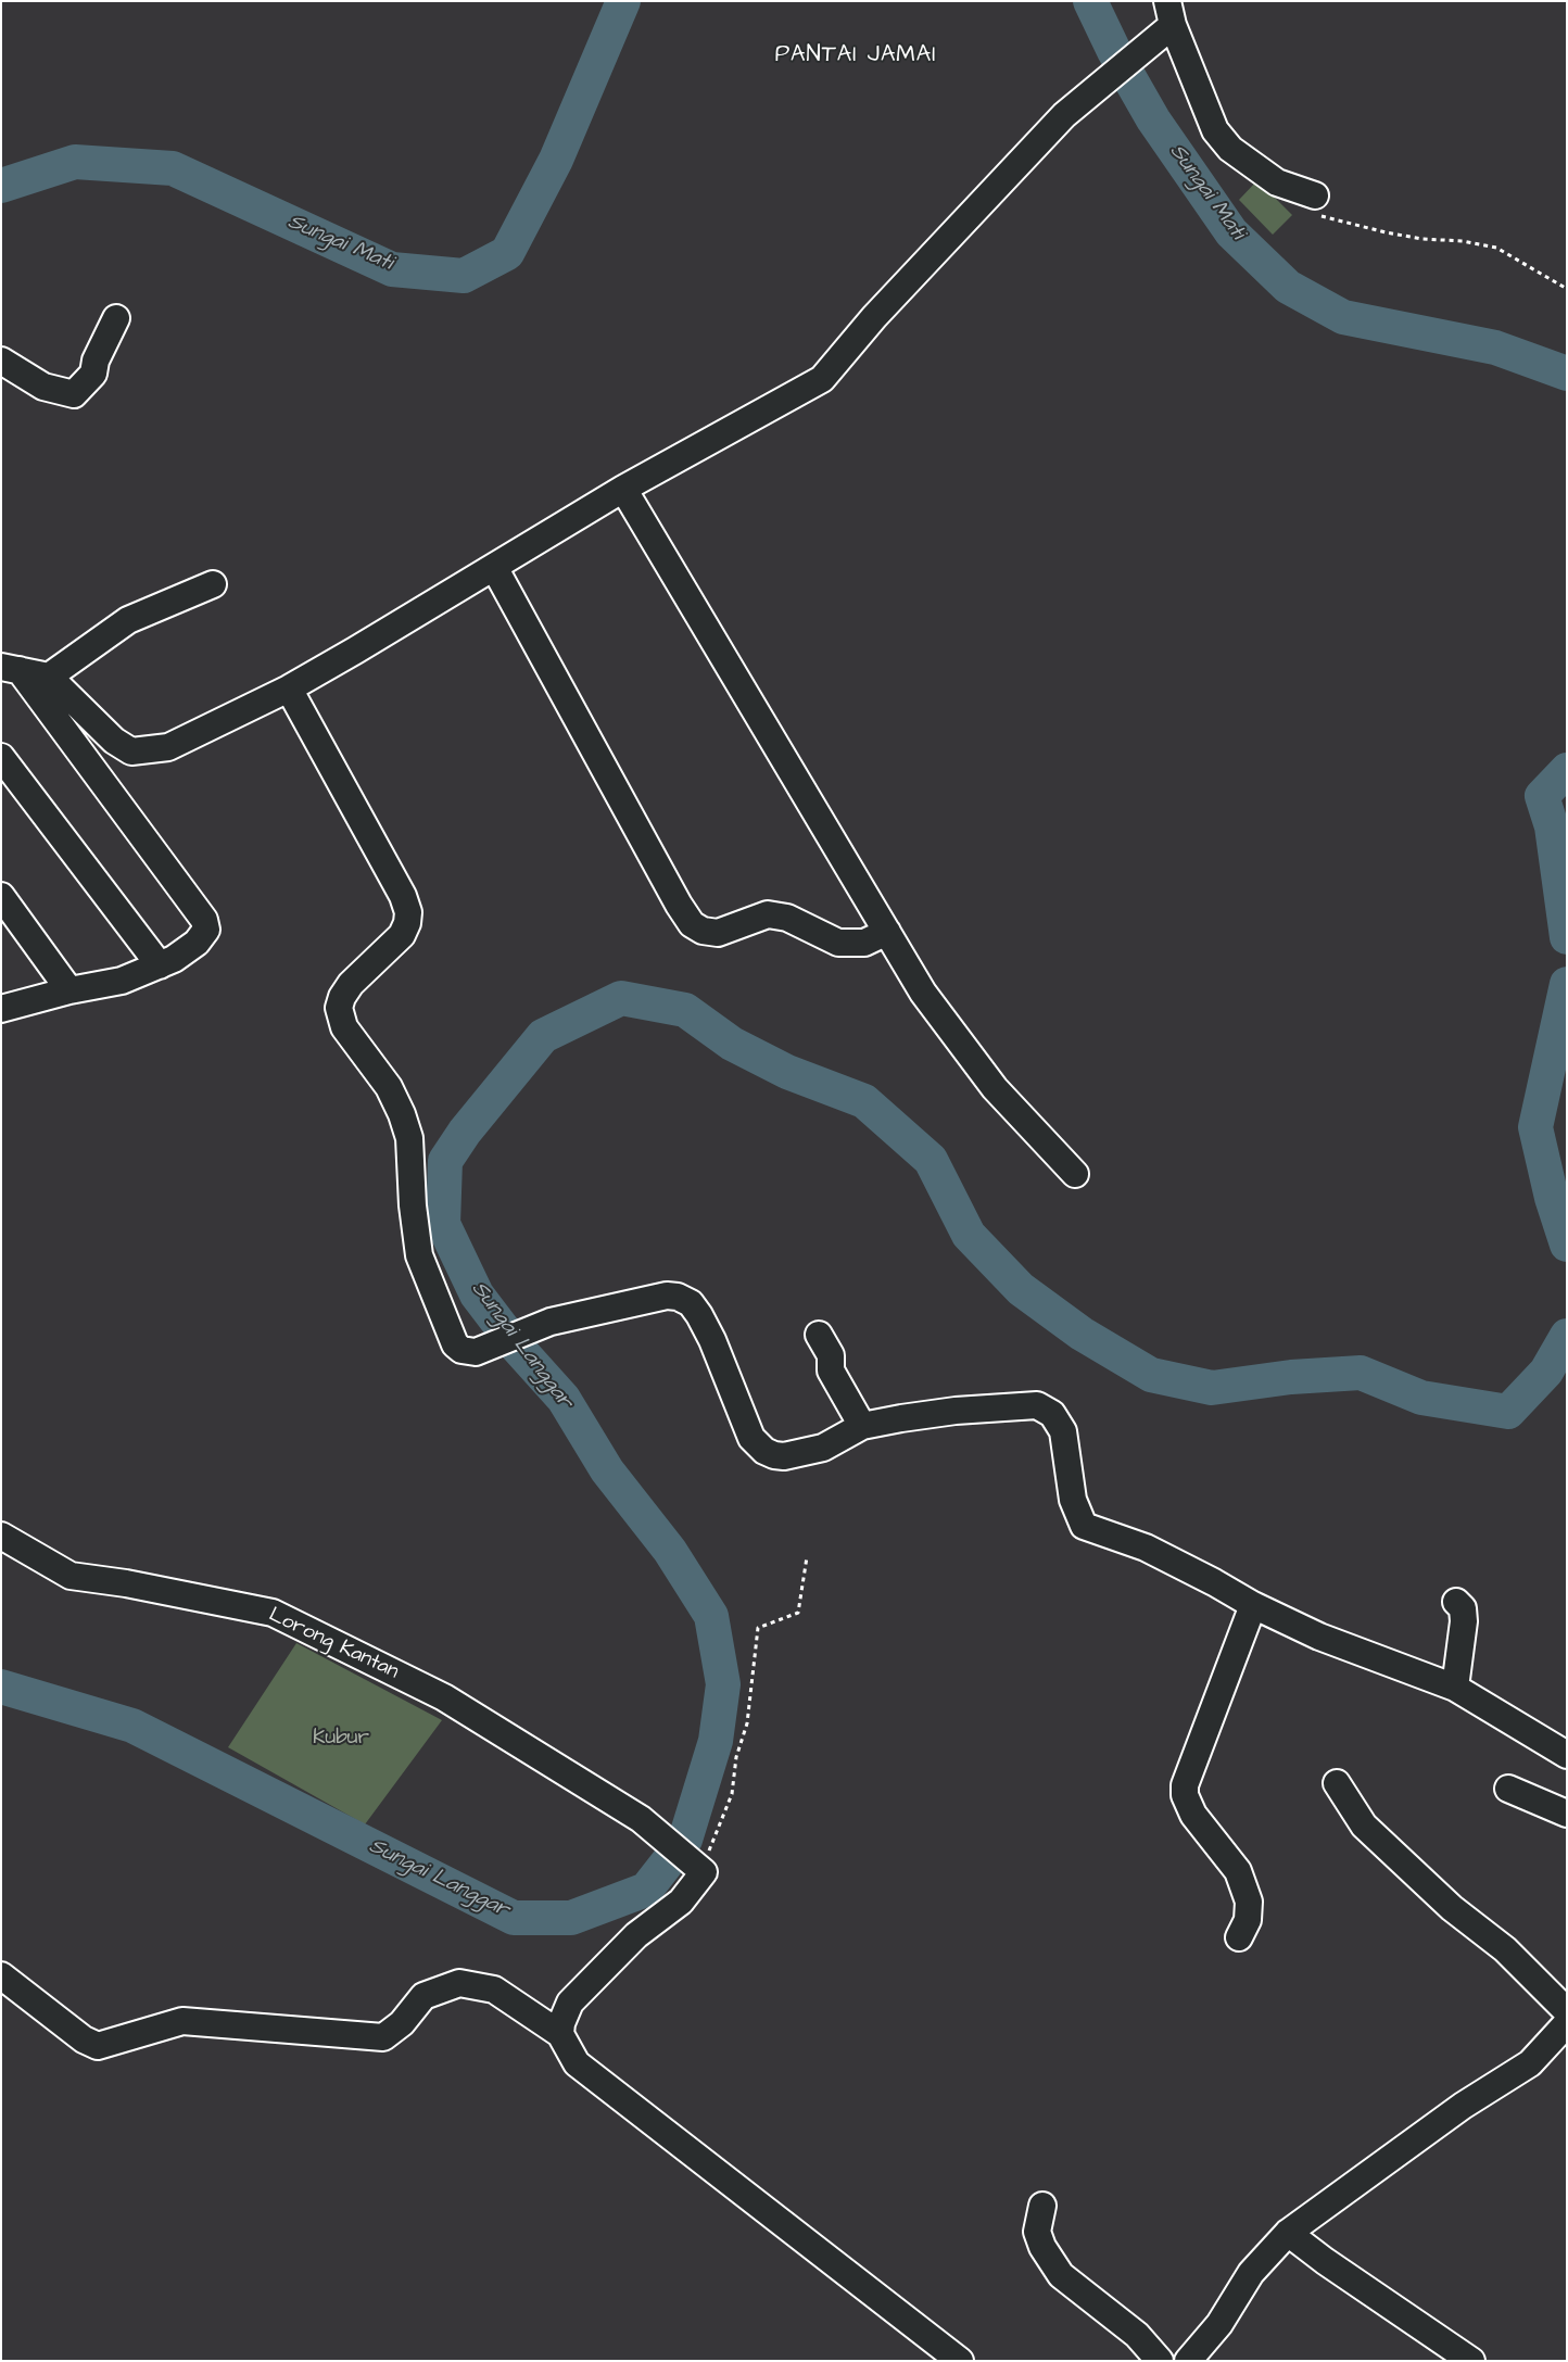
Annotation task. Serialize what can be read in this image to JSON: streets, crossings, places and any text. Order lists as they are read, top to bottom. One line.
{"streets":{"street":["Lorong Kantan"]},"districts":["PANTAI JAMAI"],"water":["Sungai Mati","Sungai Langgar"],"parks":["Kubur"]}
